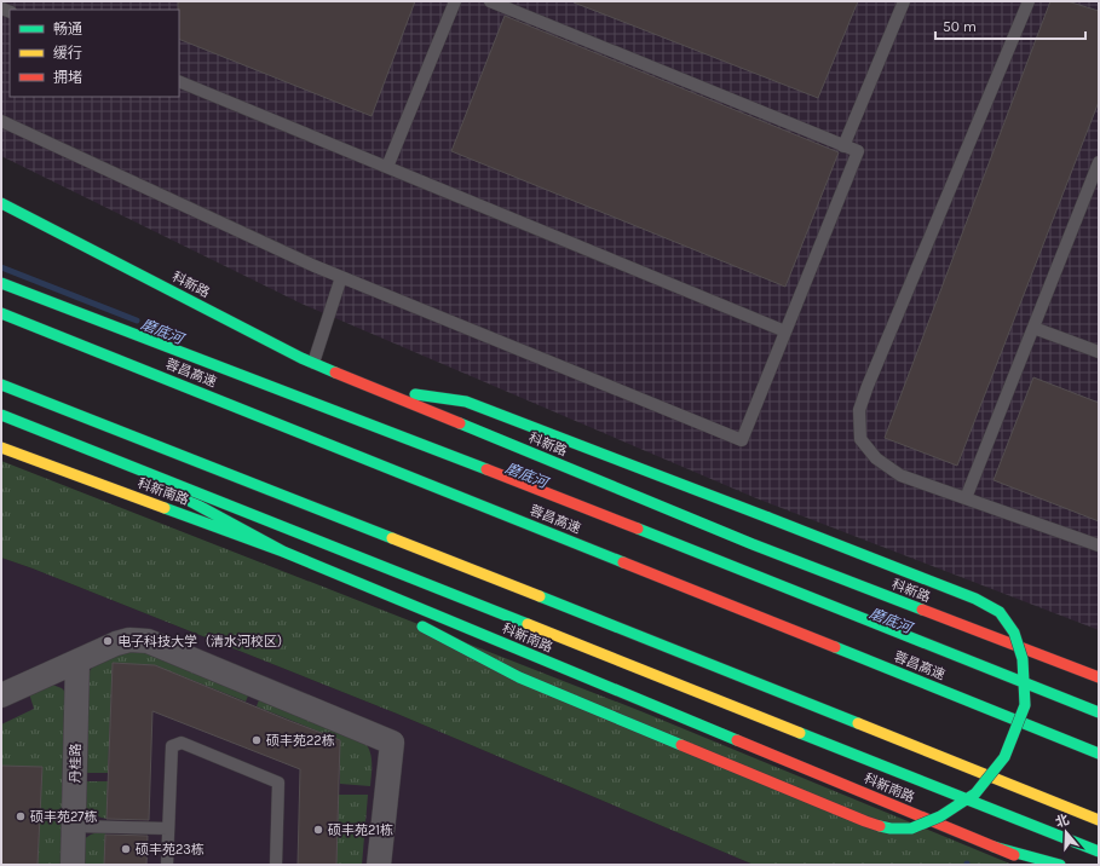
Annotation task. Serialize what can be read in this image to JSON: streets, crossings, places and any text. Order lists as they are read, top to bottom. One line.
{"streets":{"main road":["科新路","蓉昌高速","科新南路"],"street":["丹桂路"]},"water":["磨底河"],"places":["电子科技大学（清水河校区）","硕丰苑22栋","硕丰苑27栋","硕丰苑21栋","硕丰苑23栋"],"legend":["畅通","缓行","拥堵"],"scale_bar":"50 m","north":"top"}
